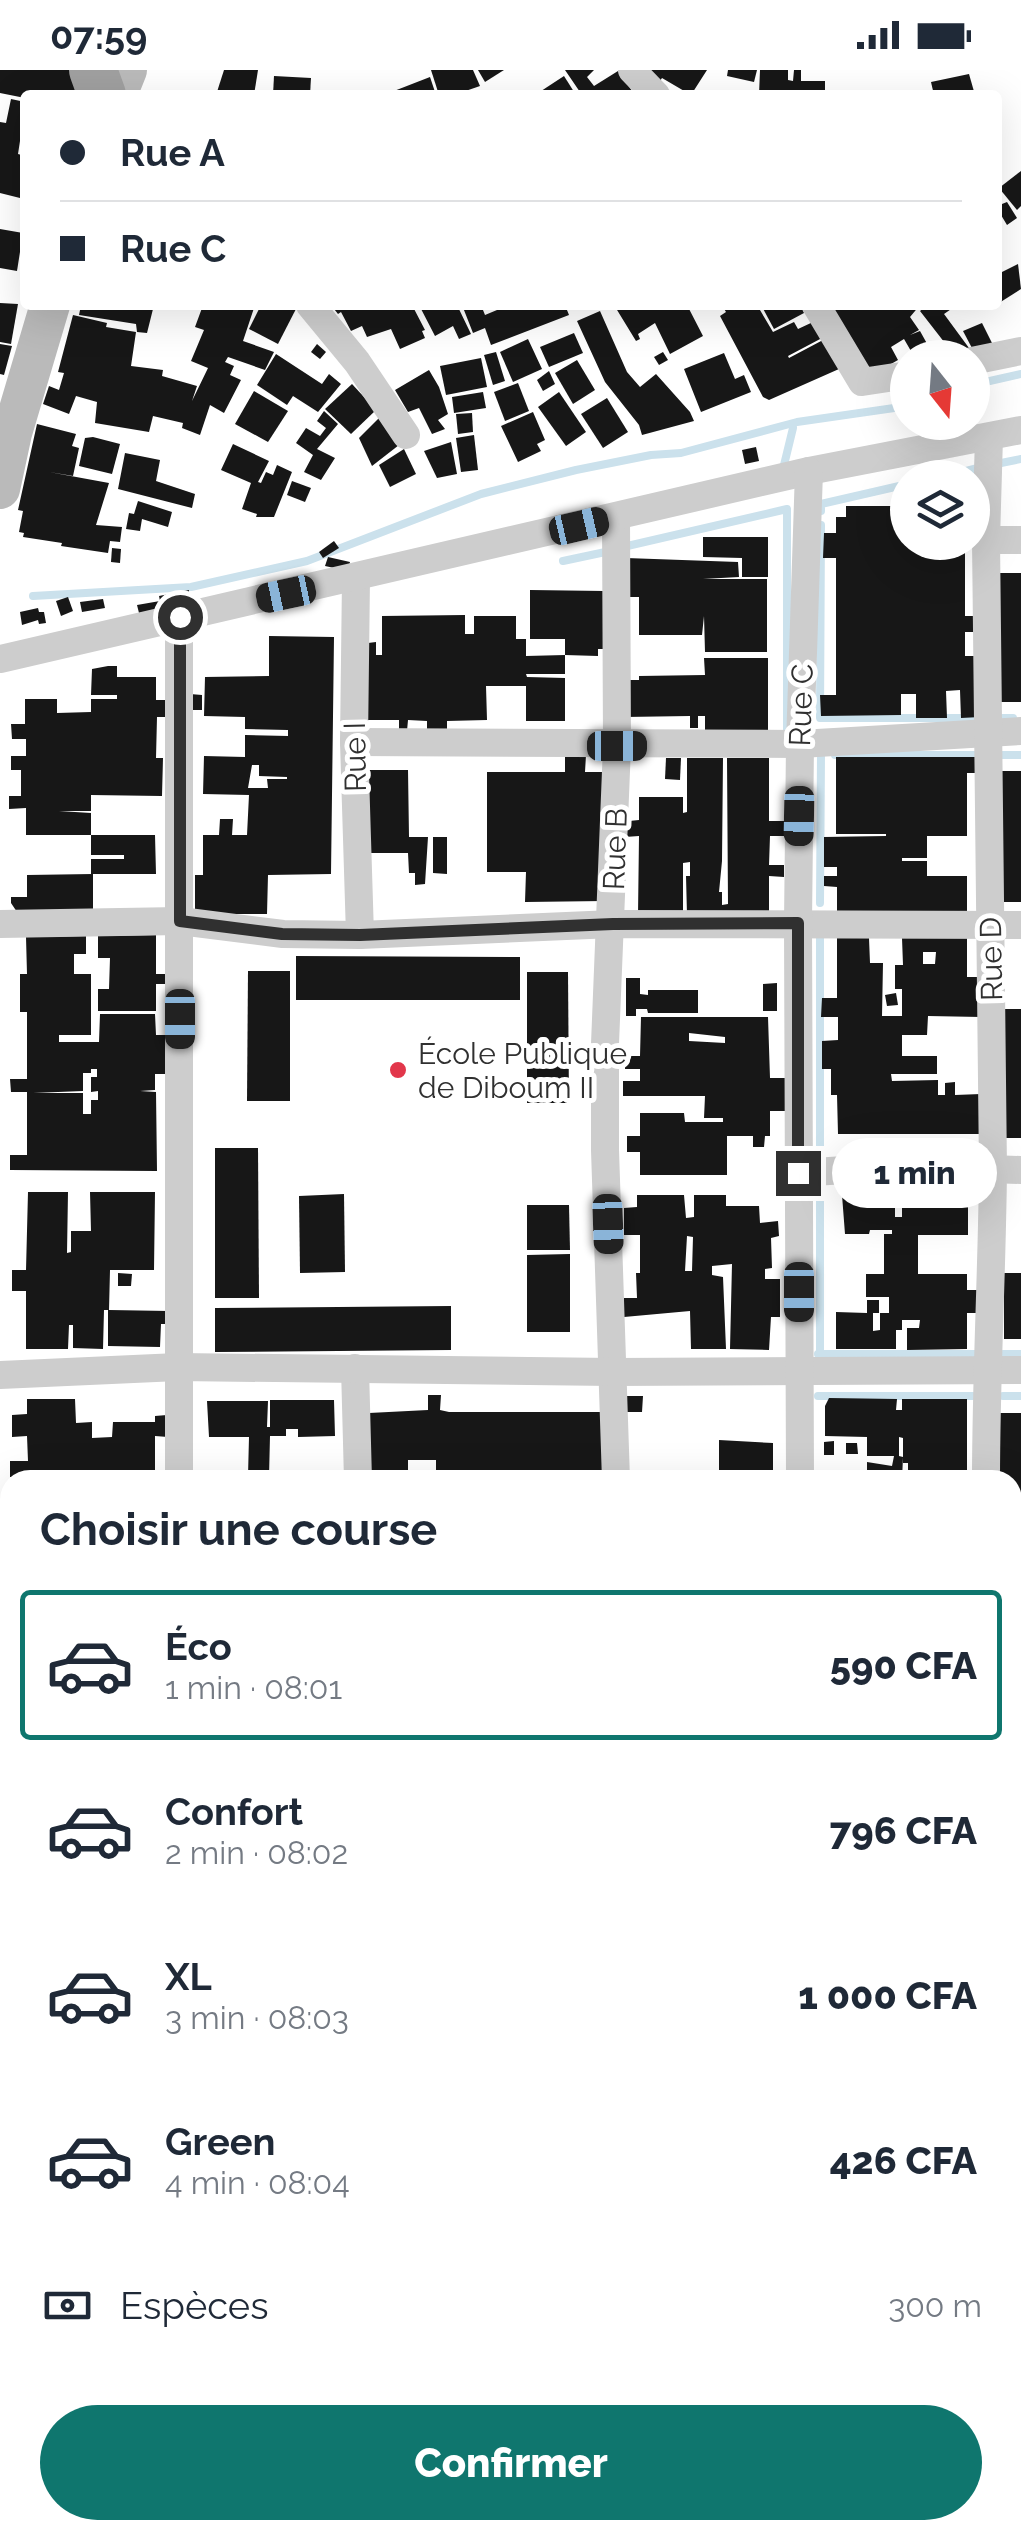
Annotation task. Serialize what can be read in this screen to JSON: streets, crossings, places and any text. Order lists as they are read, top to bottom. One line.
{"streets":{"street":["Rue C","Rue I","Rue B","Rue D"]},"places":["École Publique de Diboum II"],"north":"bottom","page":{"status":"07:59","banner":["Rue A","Rue C"],"bubble":"1 min","heading":"Choisir une course","list":[{"name":"Éco","note":"1 min · 08:01","value":"590 CFA"},{"name":"Confort","note":"2 min · 08:02","value":"796 CFA"},{"name":"XL","note":"3 min · 08:03","value":"1 000 CFA"},{"name":"Green","note":"4 min · 08:04","value":"426 CFA"}],"pay":["Espèces","300 m"],"buttons":"Confirmer"}}
